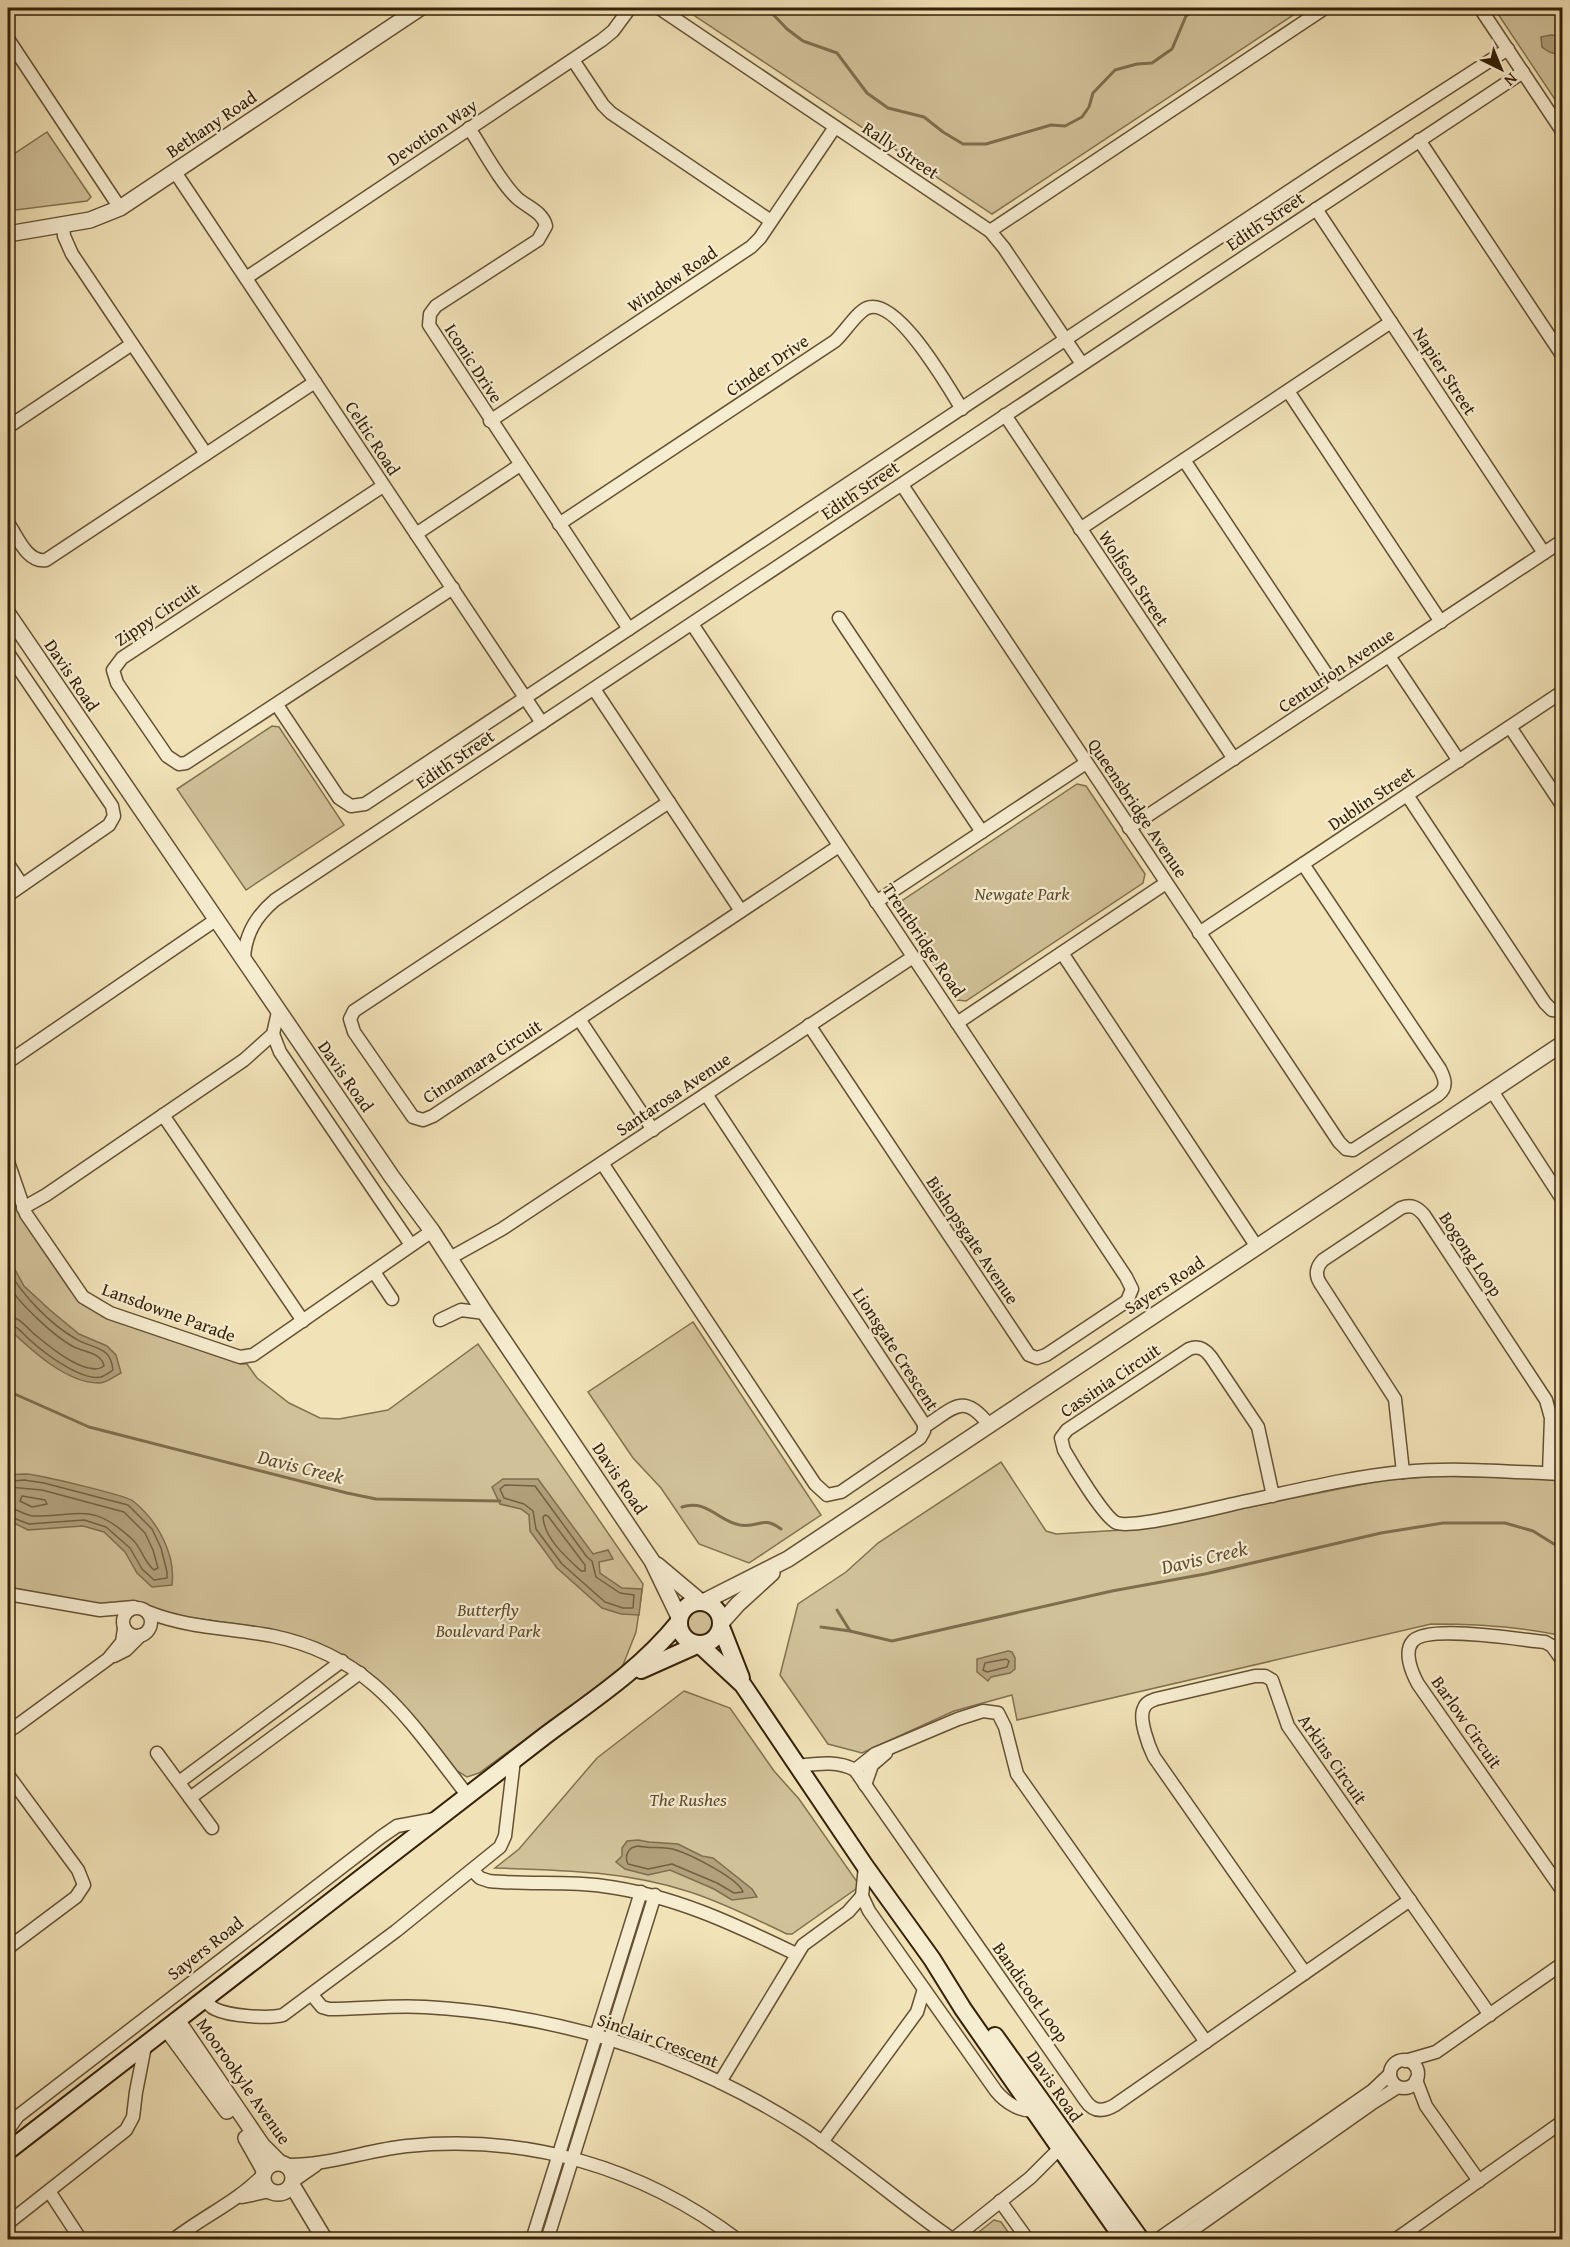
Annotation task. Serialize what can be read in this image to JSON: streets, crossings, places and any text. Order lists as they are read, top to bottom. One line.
{"streets":{"main road":["Davis Road"],"street":["Bethany Road","Devotion Way","Rally Street","Edith Street","Window Road","Iconic Drive","Cinder Drive","Napier Street","Celtic Road","Wolfson Street","Zippy Circuit","Centurion Avenue","Dublin Street","Queensbridge Avenue","Trentbridge Road","Cinnamara Circuit","Santarosa Avenue","Bishopsgate Avenue","Bogong Loop","Sayers Road","Lansdowne Parade","Lionsgate Crescent","Cassinia Circuit","Barlow Circuit","Arkins Circuit","Bandicoot Loop","Sinclair Crescent","Moorookyle Avenue"]},"crossings":[["Bethany Road","Celtic Road"],["Devotion Way","Iconic Drive"],["Devotion Way","Celtic Road"],["Rally Street","Edith Street"],["Rally Street","Window Road"],["Edith Street","Iconic Drive"],["Edith Street","Cinder Drive"],["Edith Street","Napier Street"],["Edith Street","Celtic Road"],["Edith Street","Wolfson Street"],["Edith Street","Zippy Circuit"],["Edith Street","Davis Road"],["Edith Street","Queensbridge Avenue"],["Edith Street","Trentbridge Road"],["Window Road","Iconic Drive"],["Iconic Drive","Cinder Drive"],["Napier Street","Centurion Avenue"],["Celtic Road","Zippy Circuit"],["Wolfson Street","Centurion Avenue"],["Centurion Avenue","Queensbridge Avenue"],["Davis Road","Santarosa Avenue"],["Davis Road","Sayers Road"],["Davis Road","Lansdowne Parade"],["Dublin Street","Queensbridge Avenue"],["Trentbridge Road","Cinnamara Circuit"],["Trentbridge Road","Santarosa Avenue"],["Trentbridge Road","Bishopsgate Avenue"],["Santarosa Avenue","Bishopsgate Avenue"],["Santarosa Avenue","Lionsgate Crescent"],["Bogong Loop","Cassinia Circuit"],["Arkins Circuit","Bandicoot Loop"]],"water":["Davis Creek"],"parks":["Newgate Park","Butterfly Boulevard Park","The Rushes"],"north":"bottom right"}
